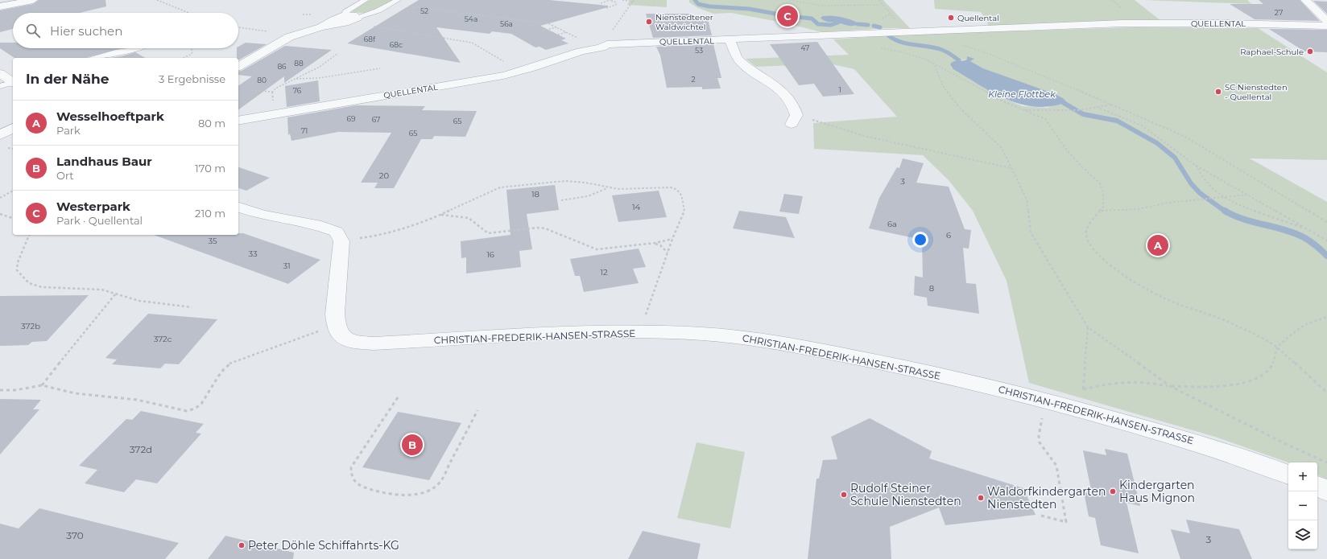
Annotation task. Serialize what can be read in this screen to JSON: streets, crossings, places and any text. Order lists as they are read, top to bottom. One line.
{"streets":{"street":["QUELLENTAL","CHRISTIAN-FREDERIK-HANSEN-STRASSE"]},"water":["Kleine Flottbek"],"places":["Quellental","Nienstedtener Waldwichtel","Raphael-Schule","SC Nienstedten - Quellental","Kindergarten Haus Mignon","Rudolf Steiner Schule Nienstedten","Waldorfkindergarten Nienstedten","Peter Döhle Schiffahrts-KG"],"house_numbers":["52","27","54a","56a","68f","68c","47","53","88","86","2","80","1","76","69","67","65","71","65","20","3","18","14","6a","6","35","33","16","31","12","8","372b","372c","372d","370","3"],"page":{"pins":["C","A","B"],"search":"Hier suchen","heading":["In der Nähe","3 Ergebnisse"],"list":[{"mark":"A","name":"Wesselhoeftpark","note":"Park","value":"80 m"},{"mark":"B","name":"Landhaus Baur","note":"Ort","value":"170 m"},{"mark":"C","name":"Westerpark","note":"Park · Quellental","value":"210 m"}],"map_buttons":["+","−"]}}
